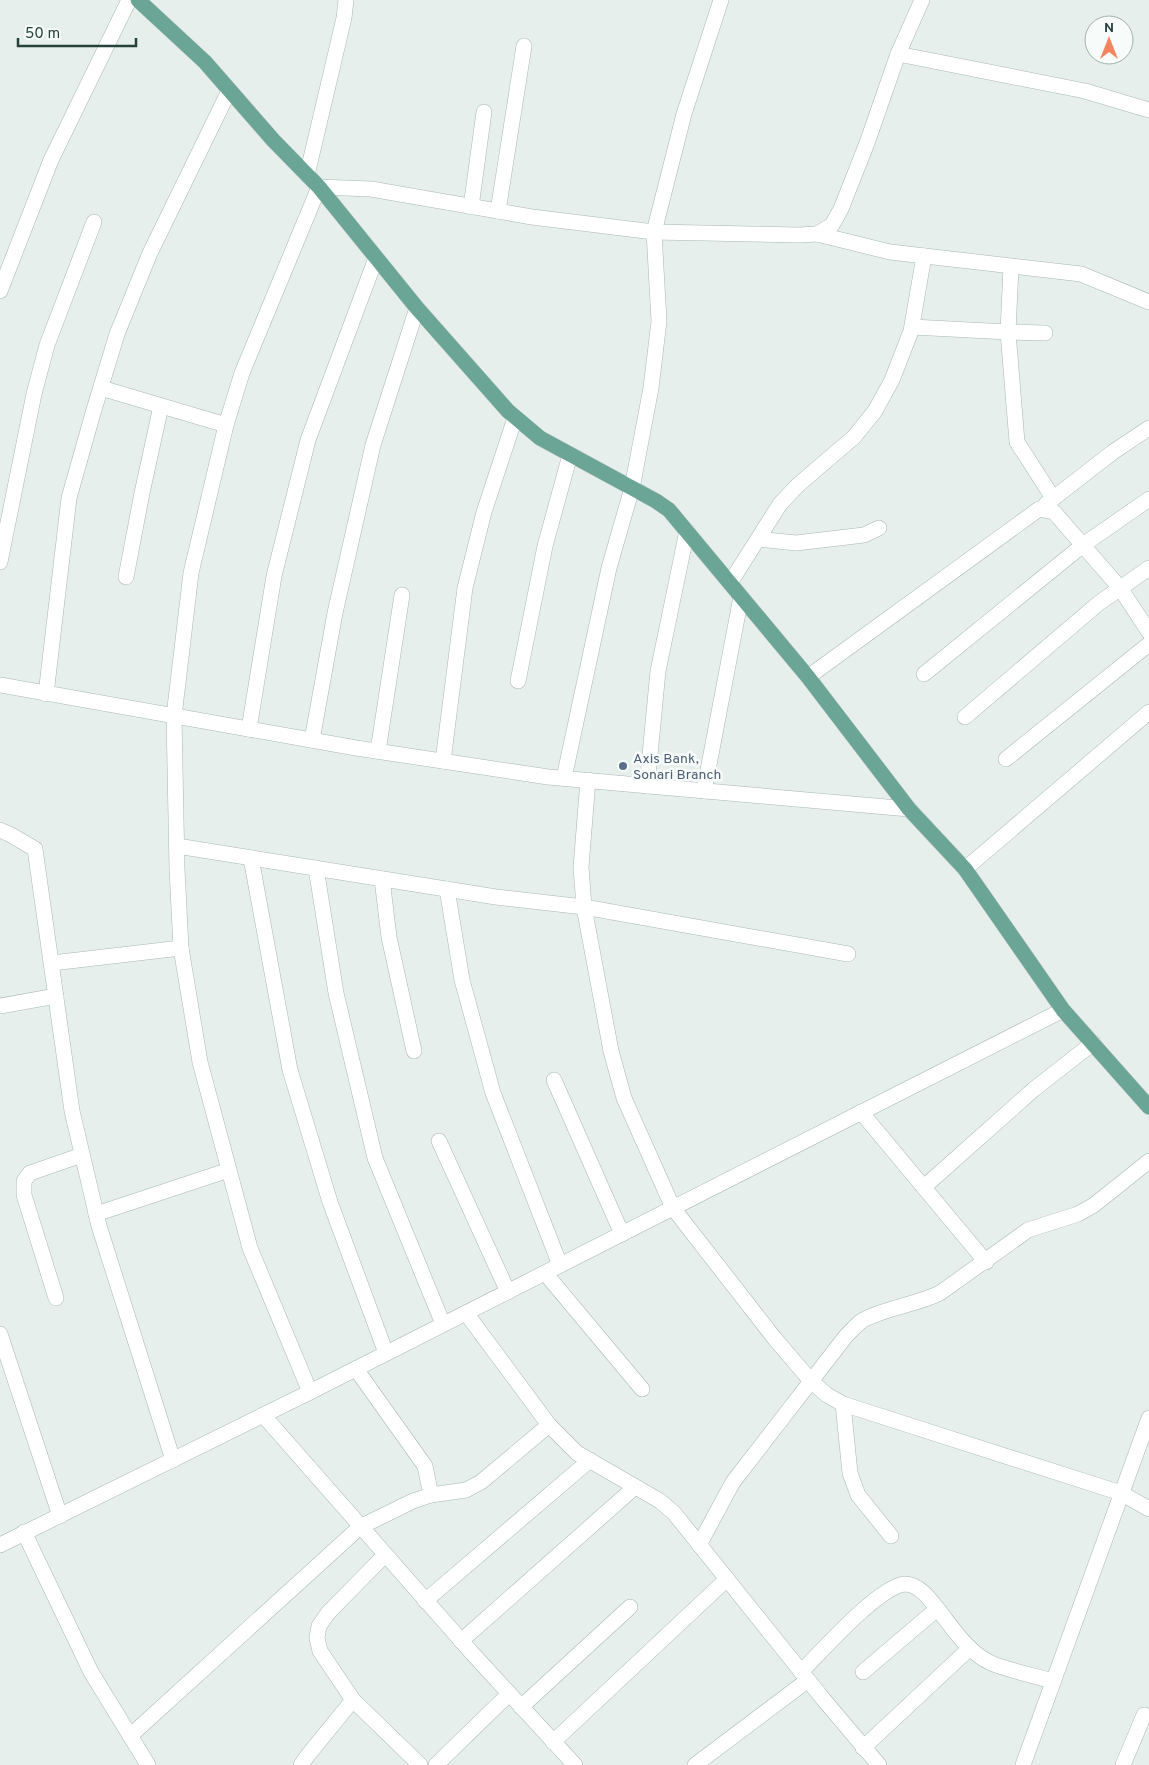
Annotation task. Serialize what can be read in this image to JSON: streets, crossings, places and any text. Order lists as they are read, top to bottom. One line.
{"places":["Axis Bank, Sonari Branch"],"scale_bar":"50 m","north":"top"}
